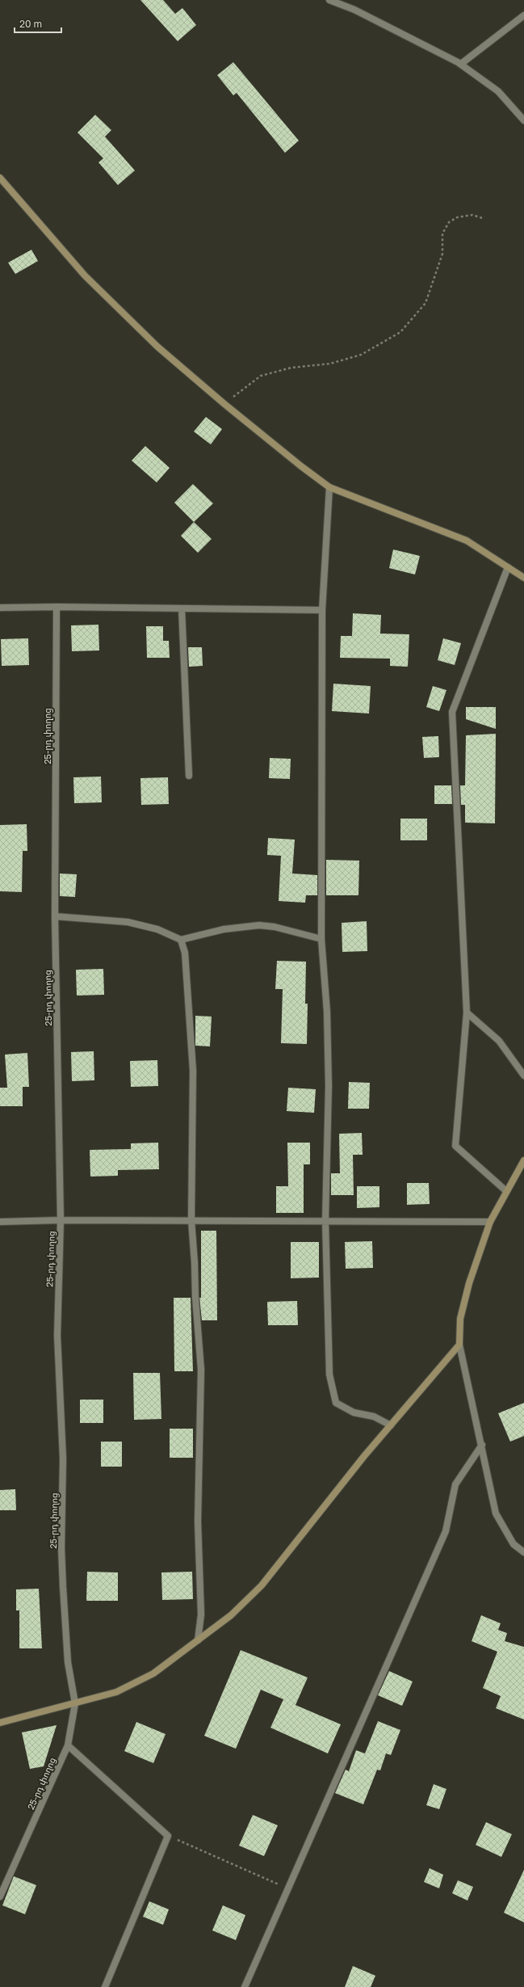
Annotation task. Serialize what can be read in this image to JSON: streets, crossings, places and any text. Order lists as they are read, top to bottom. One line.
{"streets":{"street":["25-րդ փողոց"]},"scale_bar":"20 m"}
